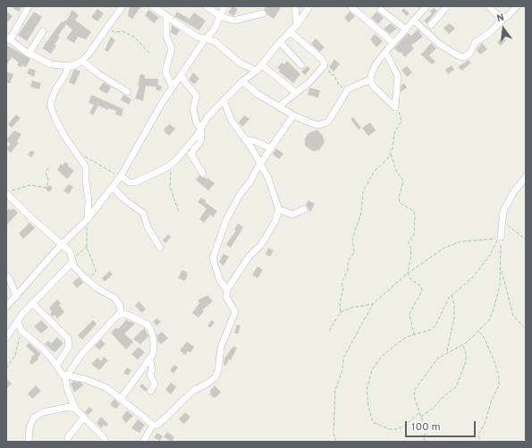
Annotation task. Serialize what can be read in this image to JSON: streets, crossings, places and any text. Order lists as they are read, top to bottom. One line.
{"scale_bar":"100 m","north":"top"}
